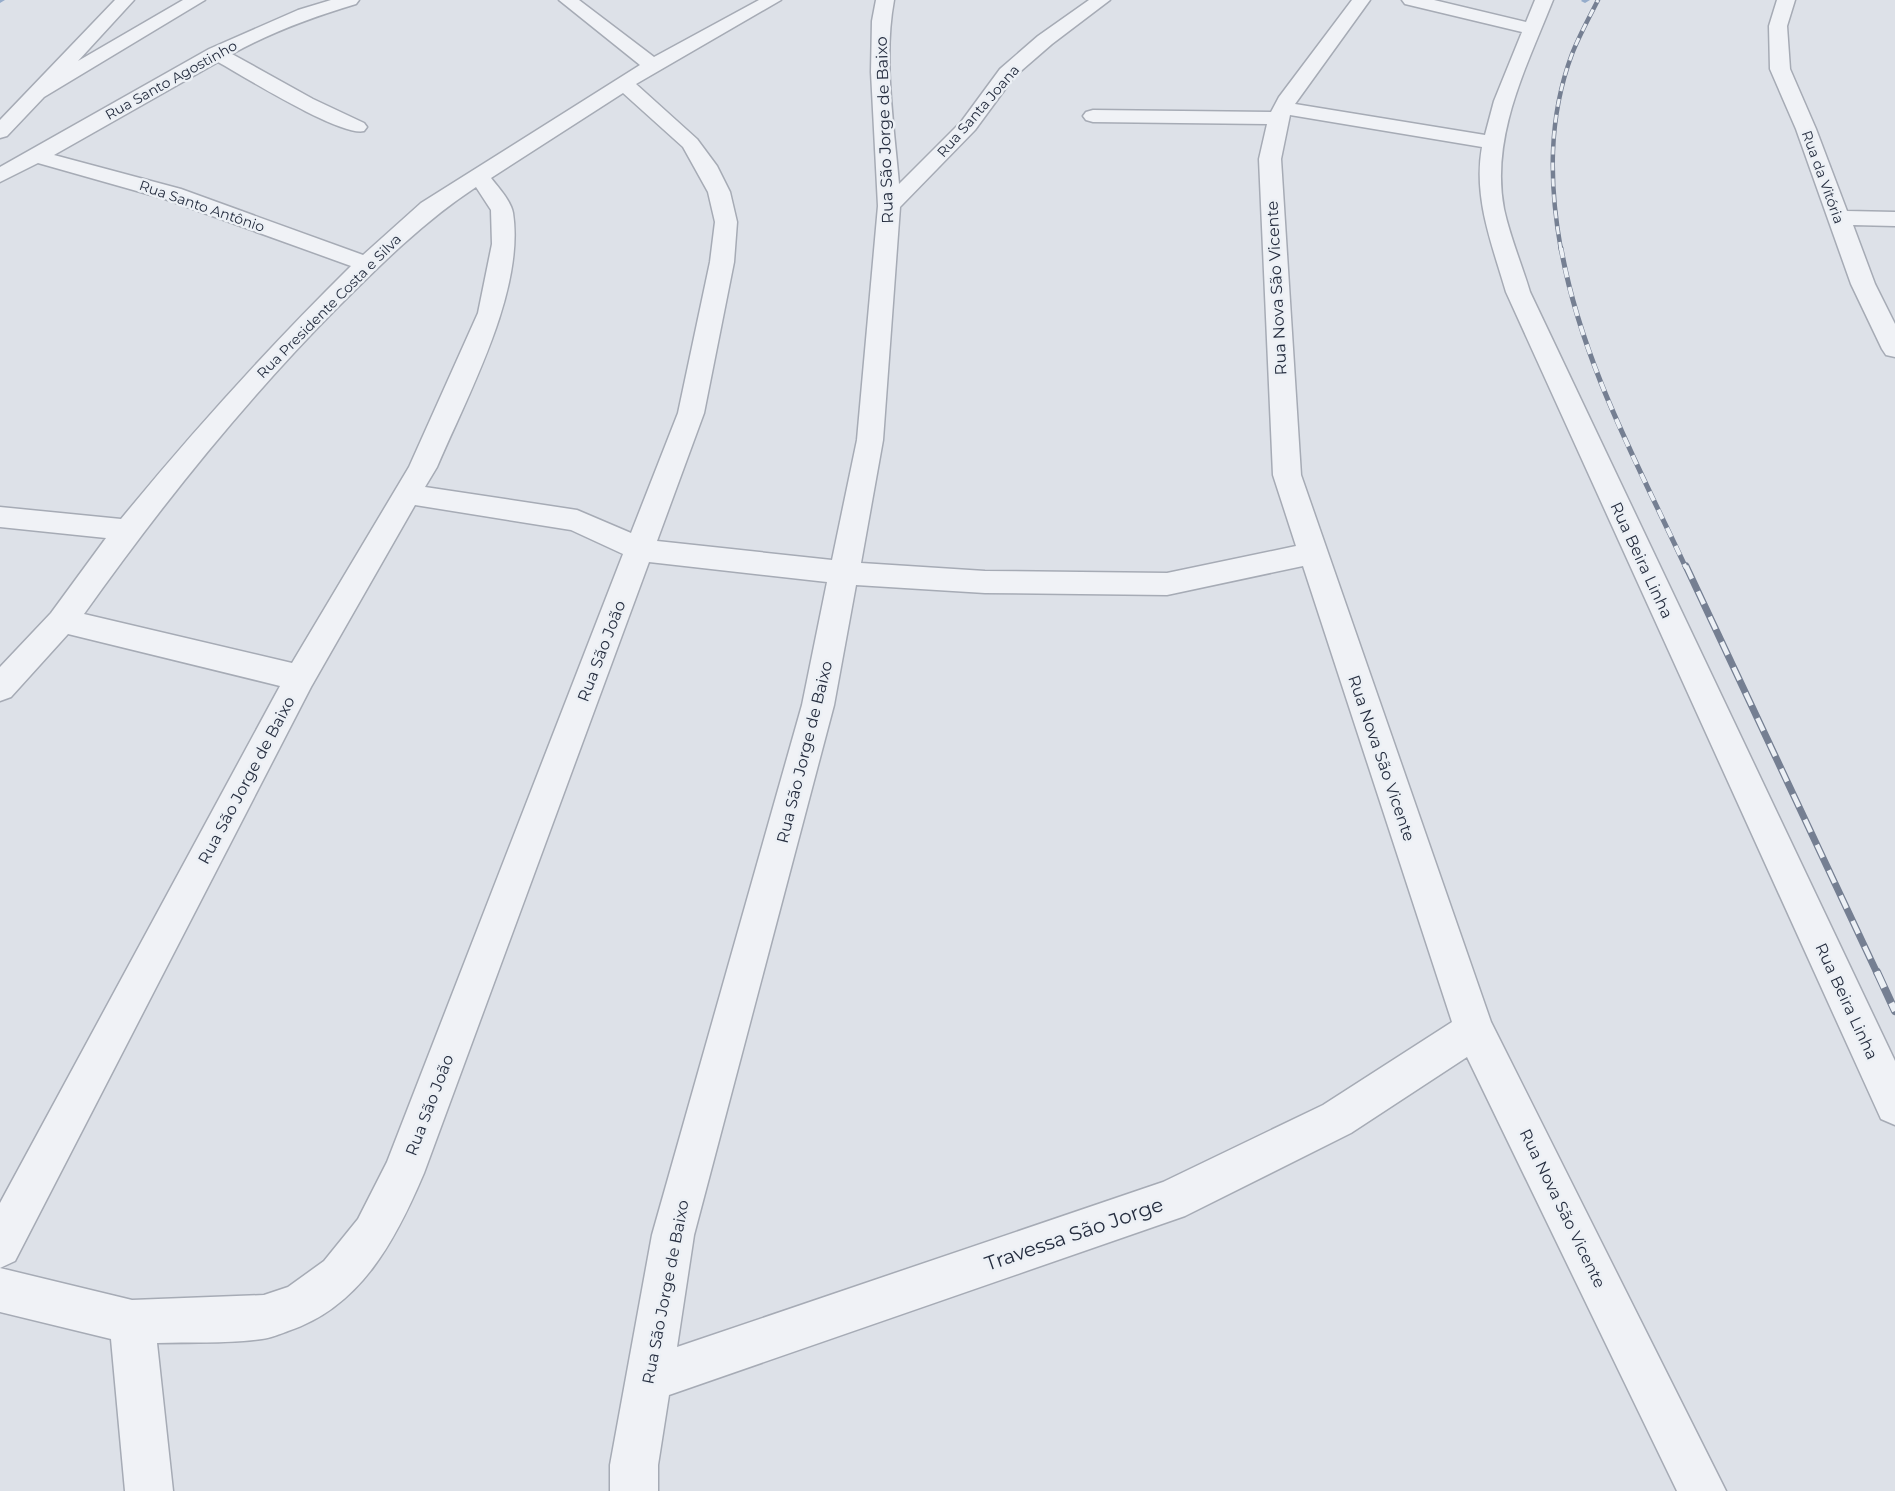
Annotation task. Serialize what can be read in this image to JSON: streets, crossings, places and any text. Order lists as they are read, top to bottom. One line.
{"streets":{"street":["Rua Santo Agostinho","Rua Santa Joana","Rua São Jorge de Baixo","Rua da Vitória","Rua Santo Antônio","Rua Nova São Vicente","Rua Presidente Costa e Silva","Rua Beira Linha","Rua São João","Travessa São Jorge"]},"crossings":[["Rua Santo Agostinho","Rua Santo Antônio"],["Rua Santa Joana","Rua São Jorge de Baixo"],["Rua São Jorge de Baixo","Rua Presidente Costa e Silva"],["Rua São Jorge de Baixo","Travessa São Jorge"],["Rua Santo Antônio","Rua Presidente Costa e Silva"],["Rua Nova São Vicente","Travessa São Jorge"],["Rua Presidente Costa e Silva","Rua São João"]]}
